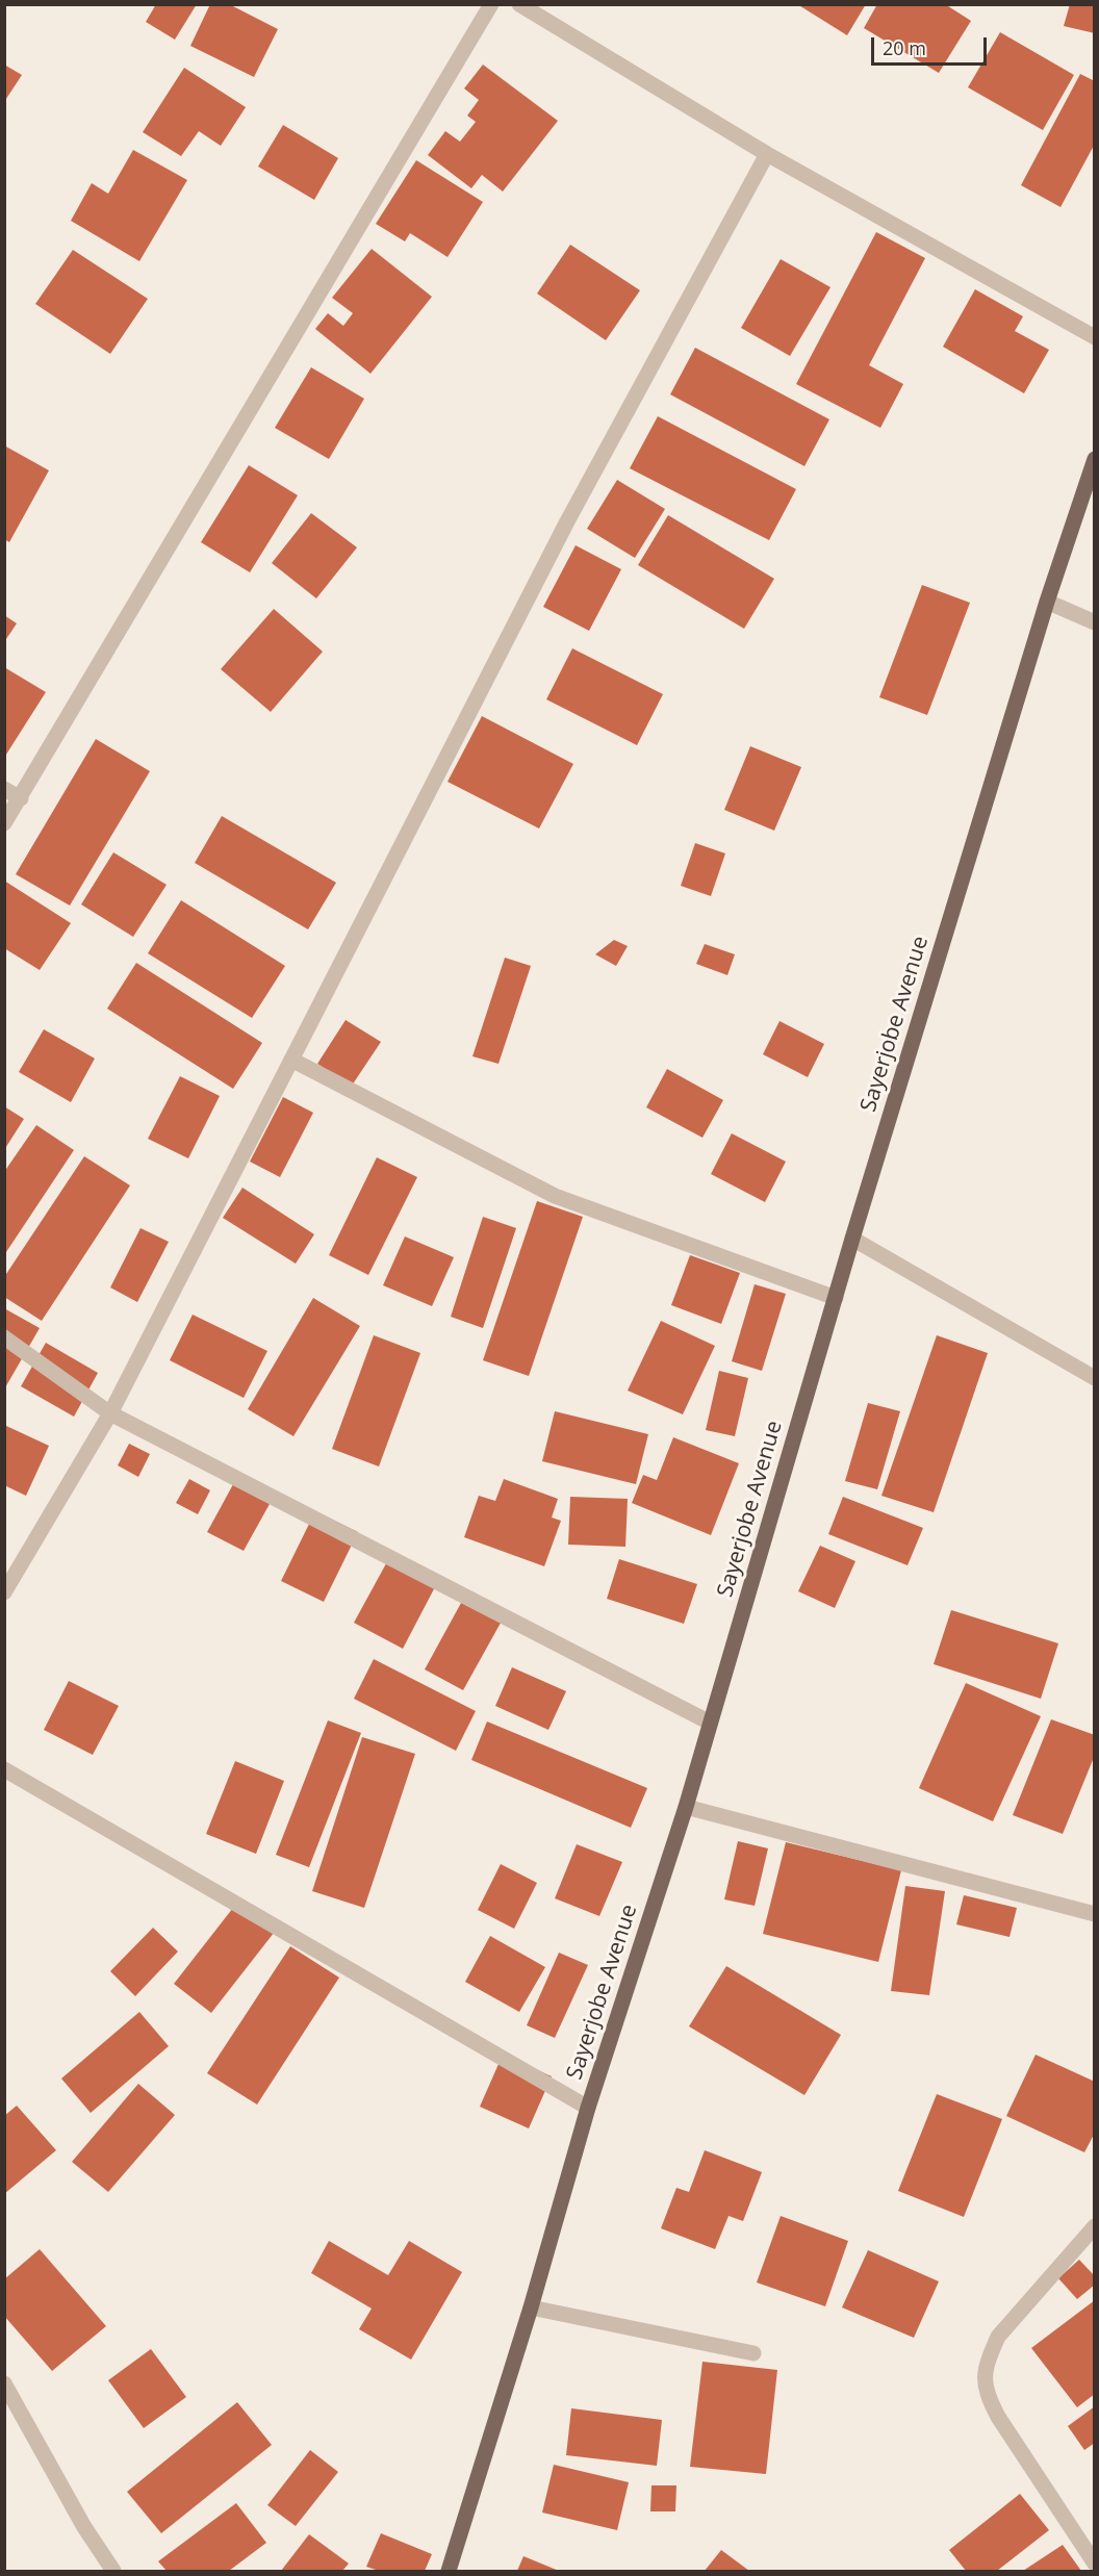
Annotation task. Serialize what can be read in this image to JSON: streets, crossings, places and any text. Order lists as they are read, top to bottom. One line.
{"streets":{"main road":["Sayerjobe Avenue"]},"scale_bar":"20 m"}
